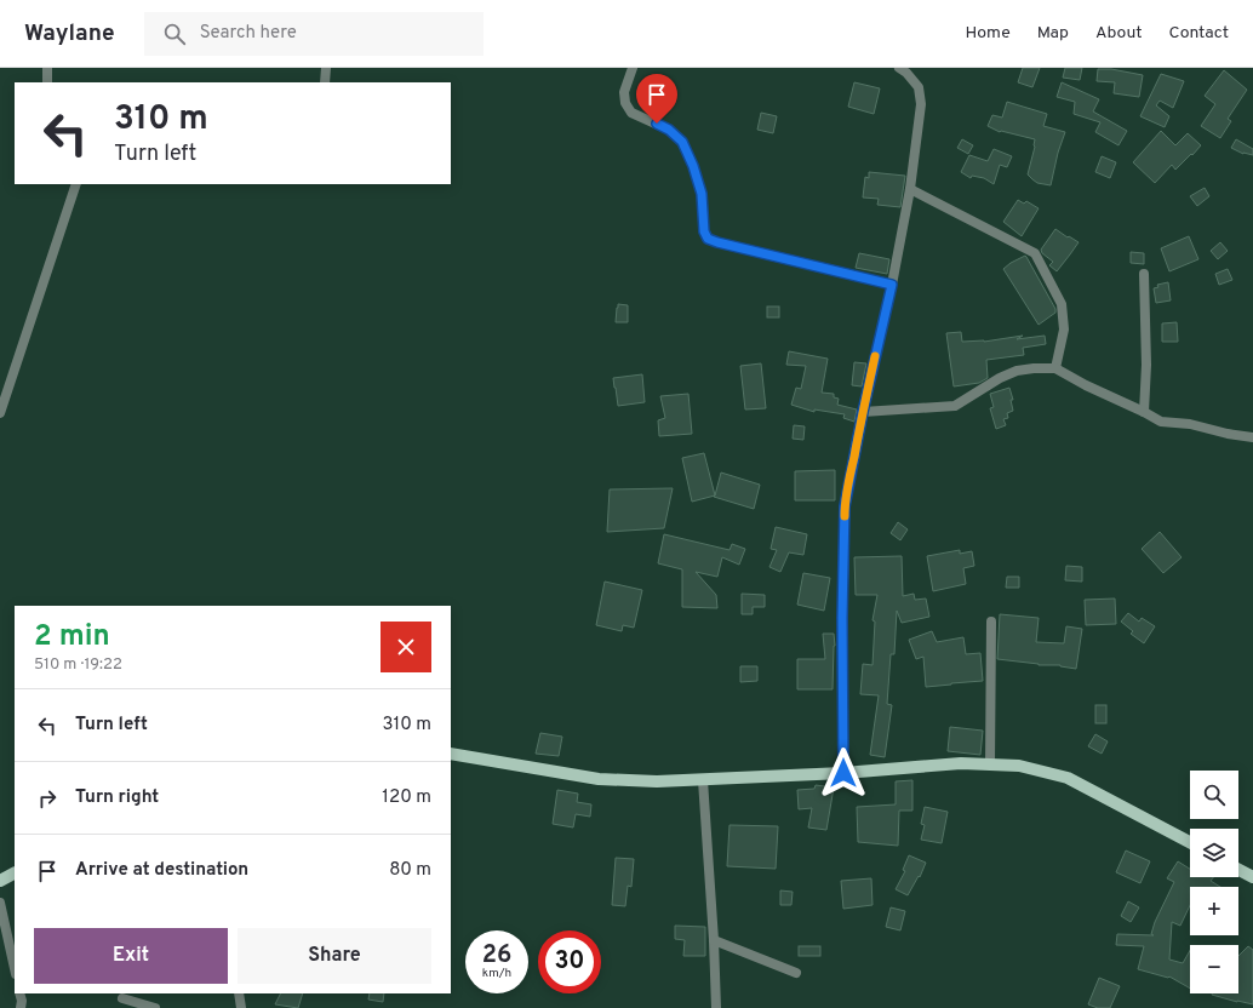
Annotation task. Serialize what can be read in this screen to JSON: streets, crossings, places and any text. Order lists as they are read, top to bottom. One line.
{"page":{"header":"Waylane","search":"Search here","nav":["Home","Map","About","Contact"],"turn":["310 m","Turn left"],"heading":["2 min","510 m · 19:22"],"list":[{"name":"Turn left","value":"310 m"},{"name":"Turn right","value":"120 m"},{"name":"Arrive at destination","value":"80 m"}],"map_buttons":["+","−"],"buttons":["Exit","Share"],"speed":"26 km/h","limit":"30"}}
